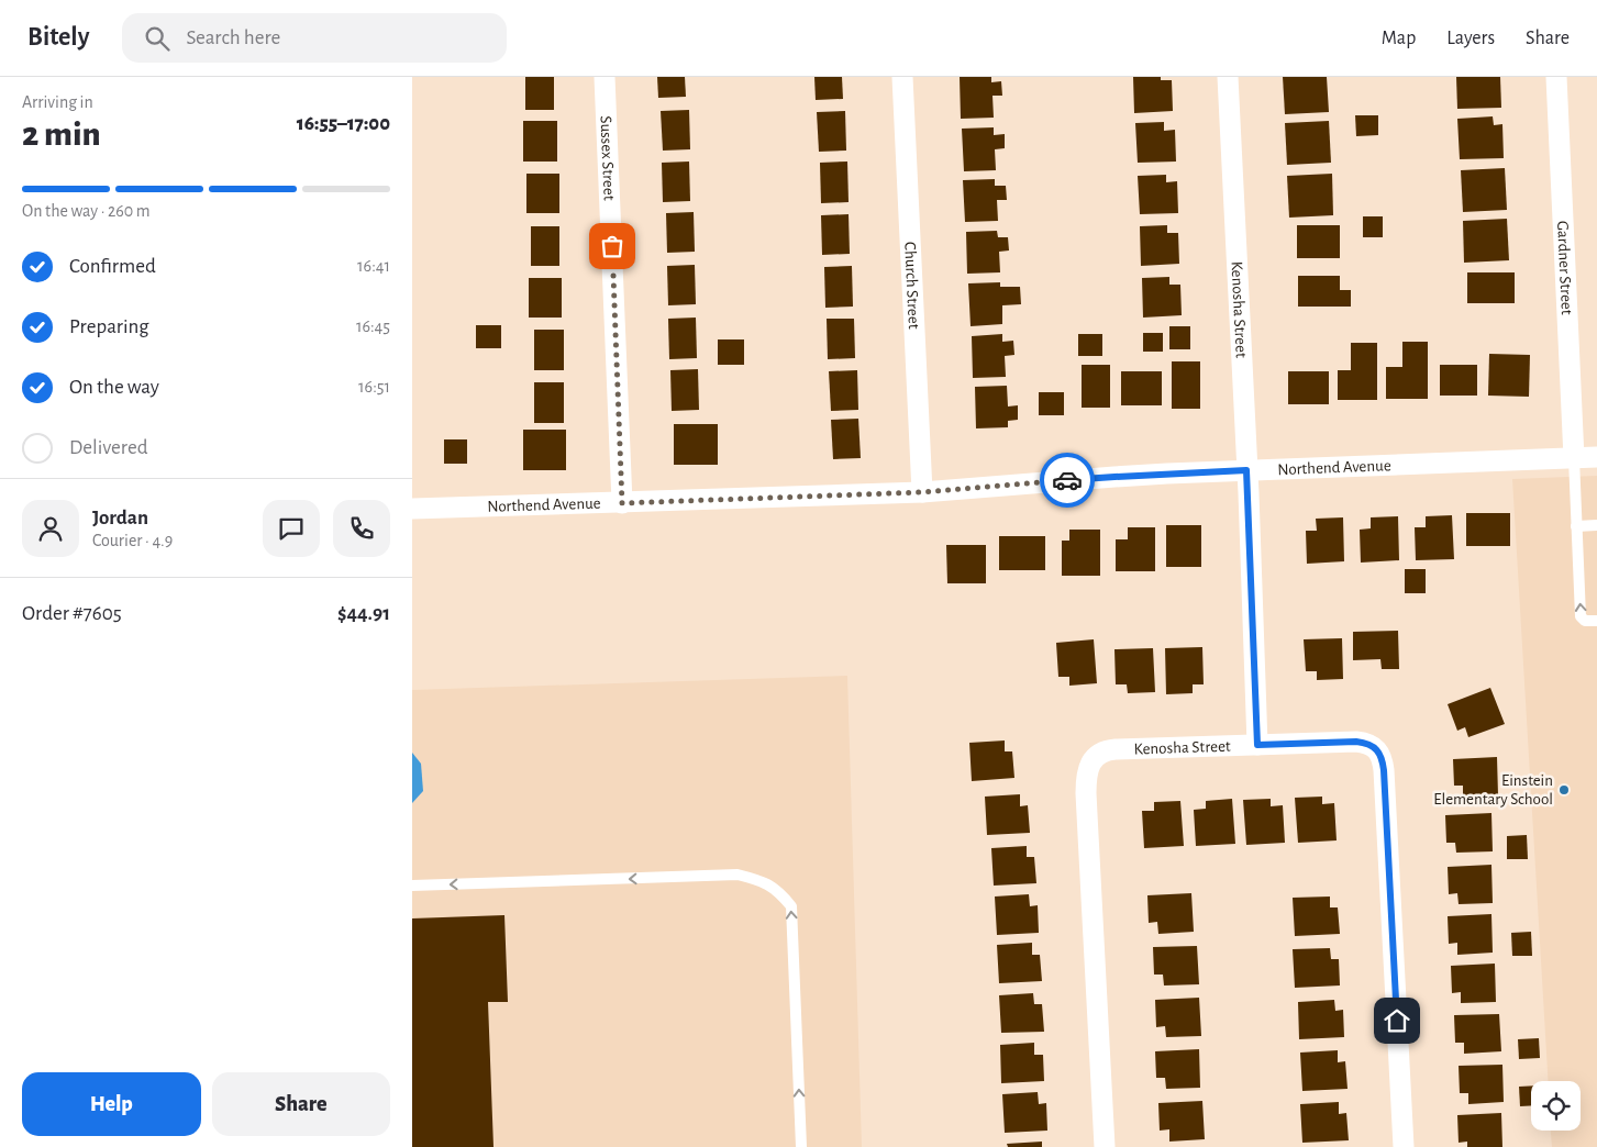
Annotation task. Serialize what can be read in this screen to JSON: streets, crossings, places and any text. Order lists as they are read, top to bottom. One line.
{"streets":{"street":["Sussex Street","Gardner Street","Church Street","Kenosha Street","Northend Avenue"]},"crossings":[["Sussex Street","Northend Avenue"],["Gardner Street","Northend Avenue"],["Church Street","Northend Avenue"],["Kenosha Street","Northend Avenue"]],"places":["Einstein Elementary School"],"page":{"header":"Bitely","search":"Search here","nav":["Map","Layers","Share"],"heading":["2 min","Arriving in","16:55–17:00"],"panel":["Jordan","Courier · 4.9","Order #7605","$44.91"],"bar":"On the way · 260 m","list":[["Confirmed","16:41"],["Preparing","16:45"],["On the way","16:51"],"Delivered"],"buttons":["Help","Share"]}}
